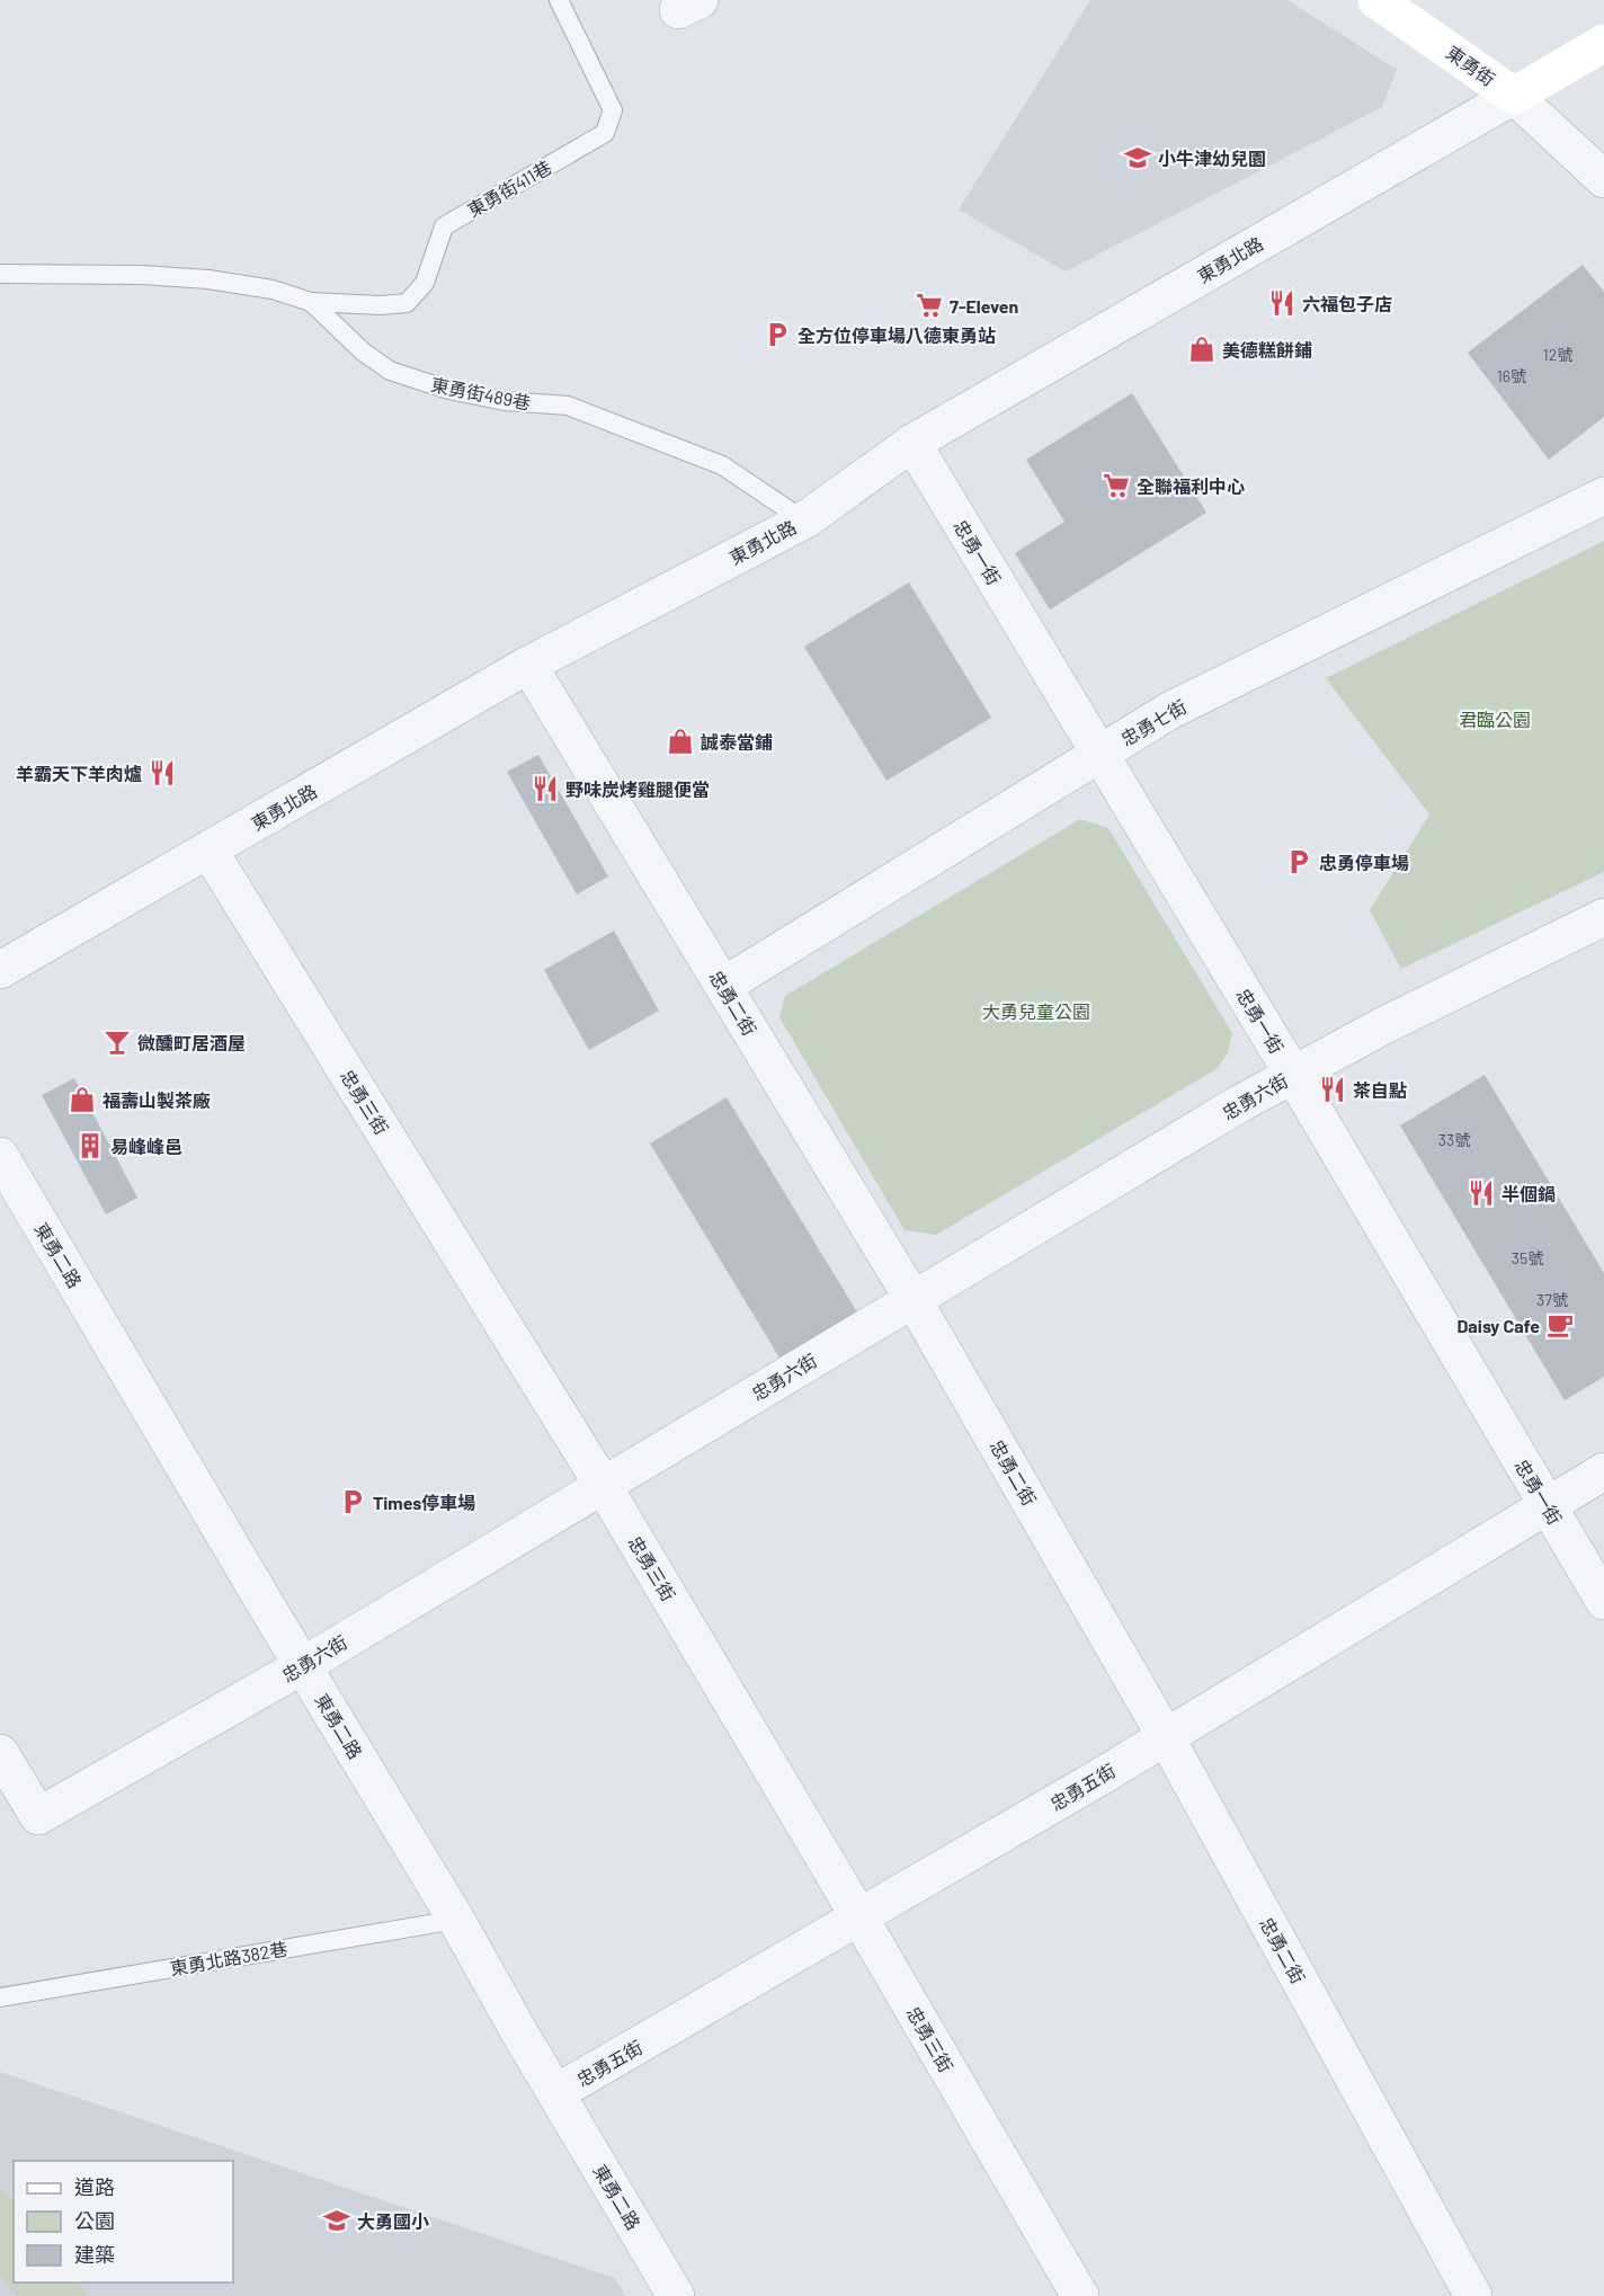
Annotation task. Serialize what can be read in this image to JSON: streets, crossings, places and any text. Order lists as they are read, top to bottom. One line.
{"streets":{"street":["東勇街","東勇北路","忠勇一街","忠勇七街","忠勇二街","忠勇六街","忠勇三街","東勇二路","忠勇五街"],"lane":["東勇街411巷","東勇街489巷","東勇北路382巷"]},"crossings":[["東勇街","東勇北路"],["東勇街411巷","東勇街489巷"],["東勇北路","東勇街489巷"],["東勇北路","忠勇一街"],["東勇北路","忠勇二街"],["東勇北路","忠勇三街"],["忠勇一街","忠勇七街"],["忠勇一街","忠勇六街"],["忠勇一街","忠勇五街"],["忠勇七街","忠勇二街"],["忠勇二街","忠勇六街"],["忠勇二街","忠勇五街"],["忠勇六街","忠勇三街"],["忠勇六街","東勇二路"],["忠勇三街","忠勇五街"],["東勇二路","忠勇五街"],["東勇二路","東勇北路382巷"]],"parks":["君臨公園","大勇兒童公園"],"places":{"school or university":["小牛津幼兒園","大勇國小"],"restaurant":["六福包子店","羊霸天下羊肉爐","野味炭烤雞腿便當","茶自點","半個鍋"],"supermarket":["7-Eleven","全聯福利中心"],"parking":["全方位停車場八德東勇站","忠勇停車場","Times停車場"],"shop":["美德糕餅鋪","誠泰當鋪","福壽山製茶廠"],"bar":["微醺町居酒屋"],"building":["易峰峰邑"],"cafe":["Daisy Cafe"]},"house_numbers":["12號","16號","33號","35號","37號"],"legend":["道路","公園","建築"]}
